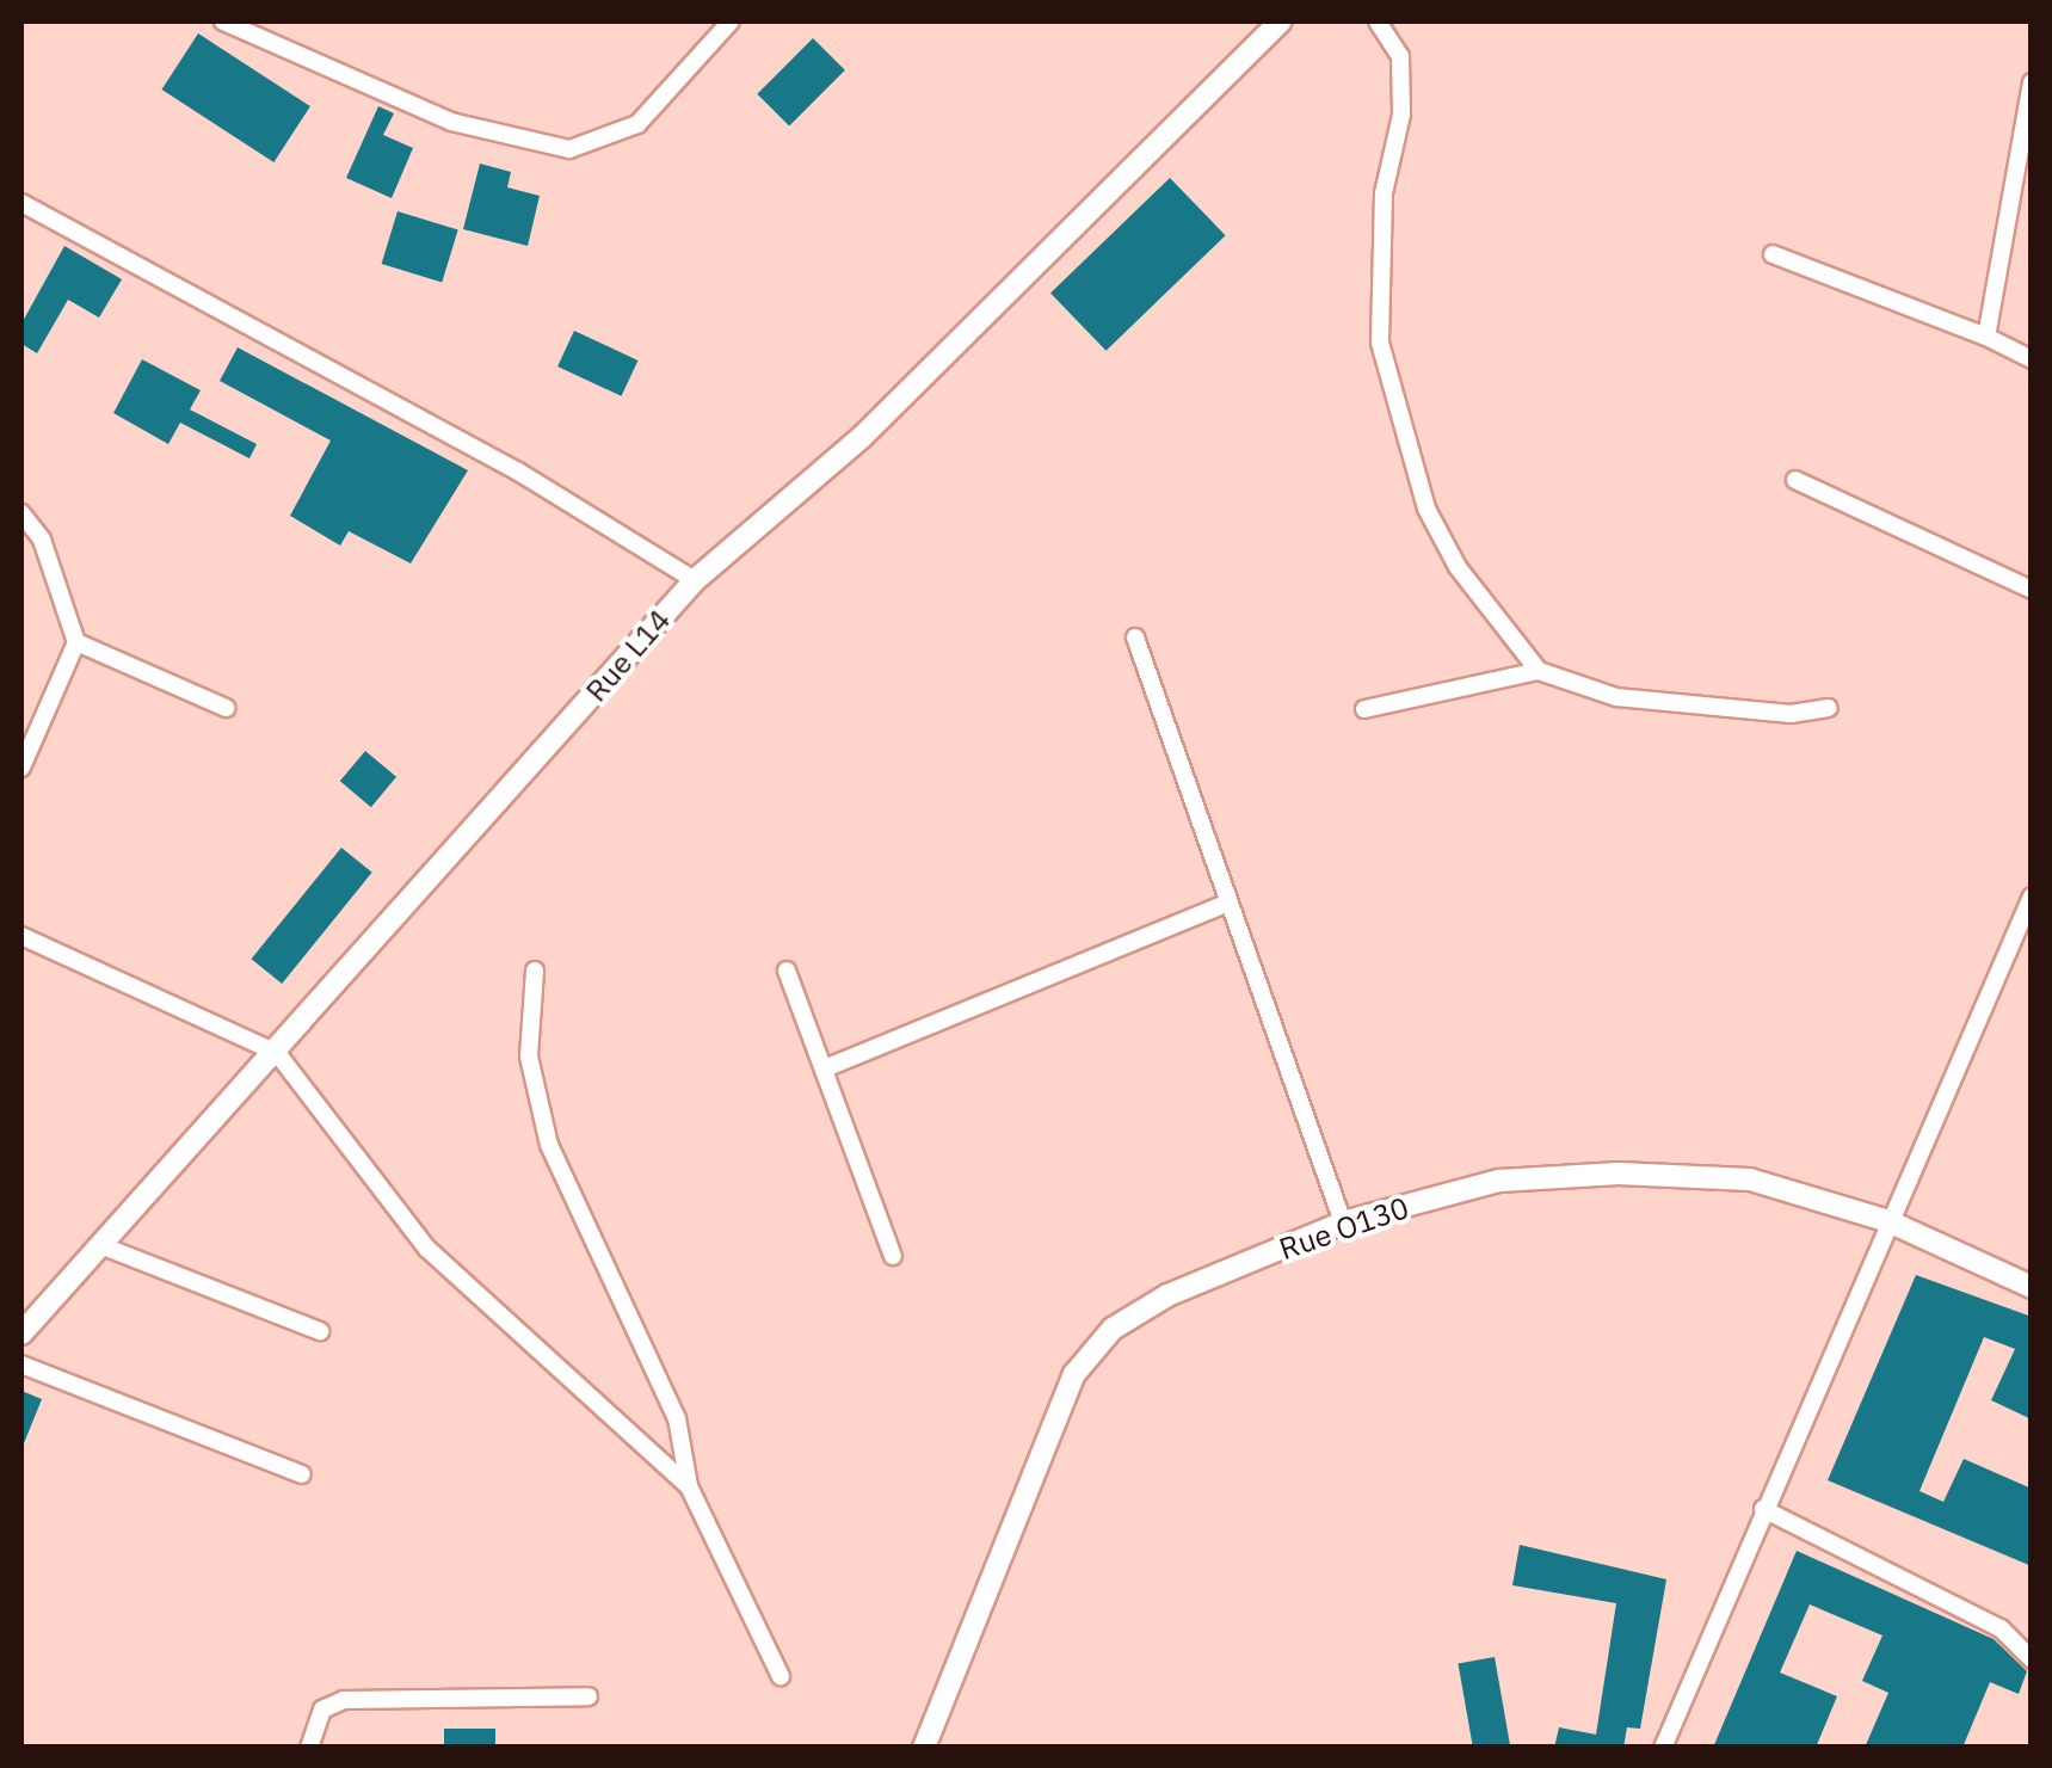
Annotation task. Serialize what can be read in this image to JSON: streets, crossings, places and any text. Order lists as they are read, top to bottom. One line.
{"streets":{"street":["Rue L14","Rue O130"]}}
